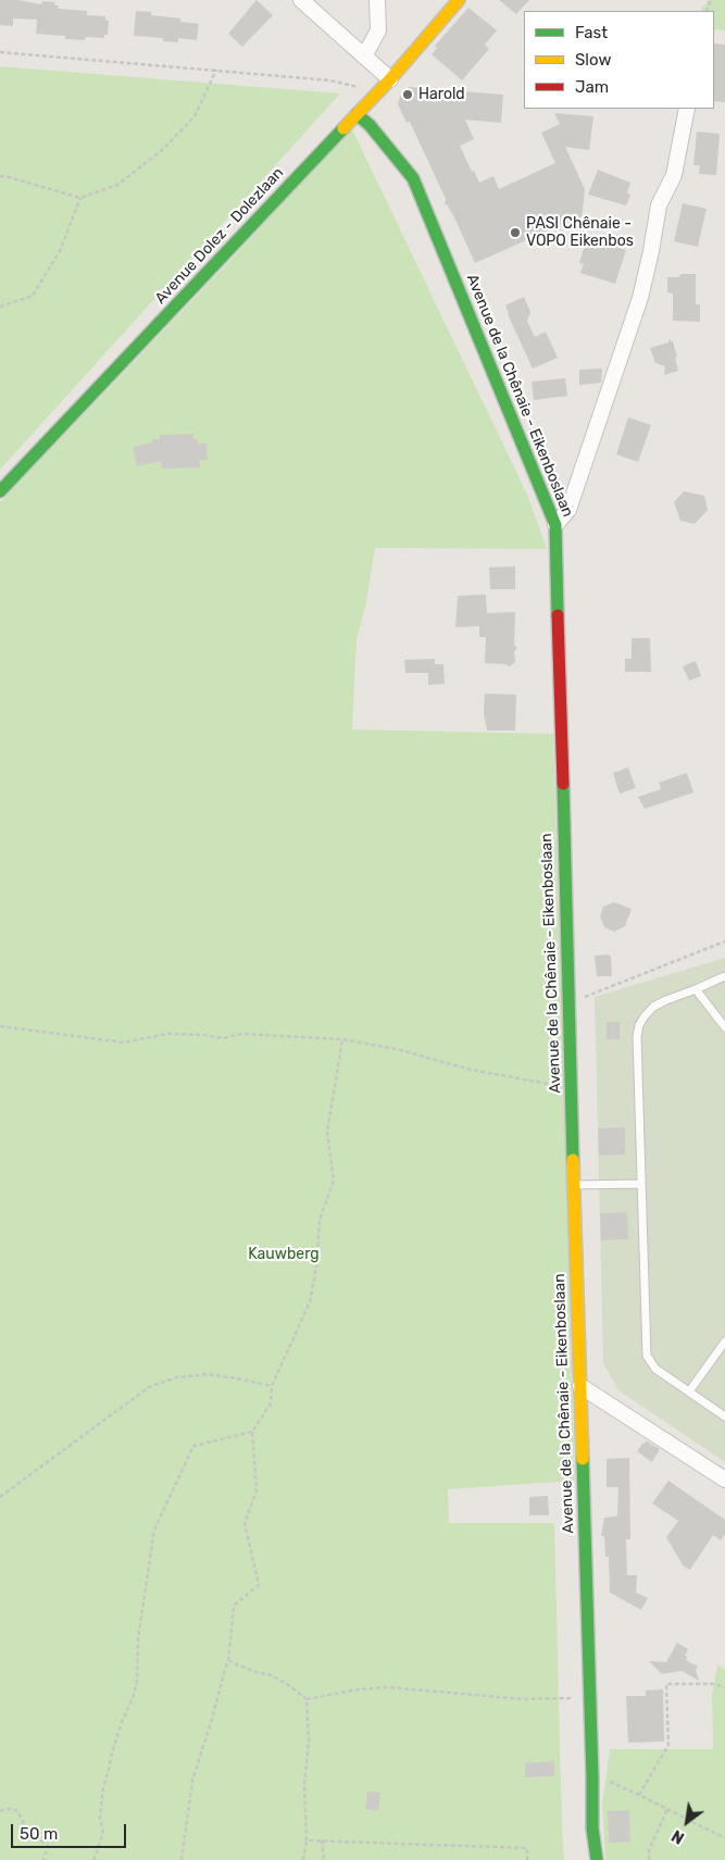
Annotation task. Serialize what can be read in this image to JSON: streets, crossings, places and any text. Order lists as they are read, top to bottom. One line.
{"streets":{"street":["Avenue Dolez - Dolezlaan","Avenue de la Chênaie - Eikenboslaan"]},"crossings":[["Avenue Dolez - Dolezlaan","Avenue de la Chênaie - Eikenboslaan"]],"parks":["Kauwberg"],"places":["Harold","PASI Chênaie - VOPO Eikenbos"],"legend":["Fast","Slow","Jam"],"scale_bar":"50 m","north":"bottom left"}
